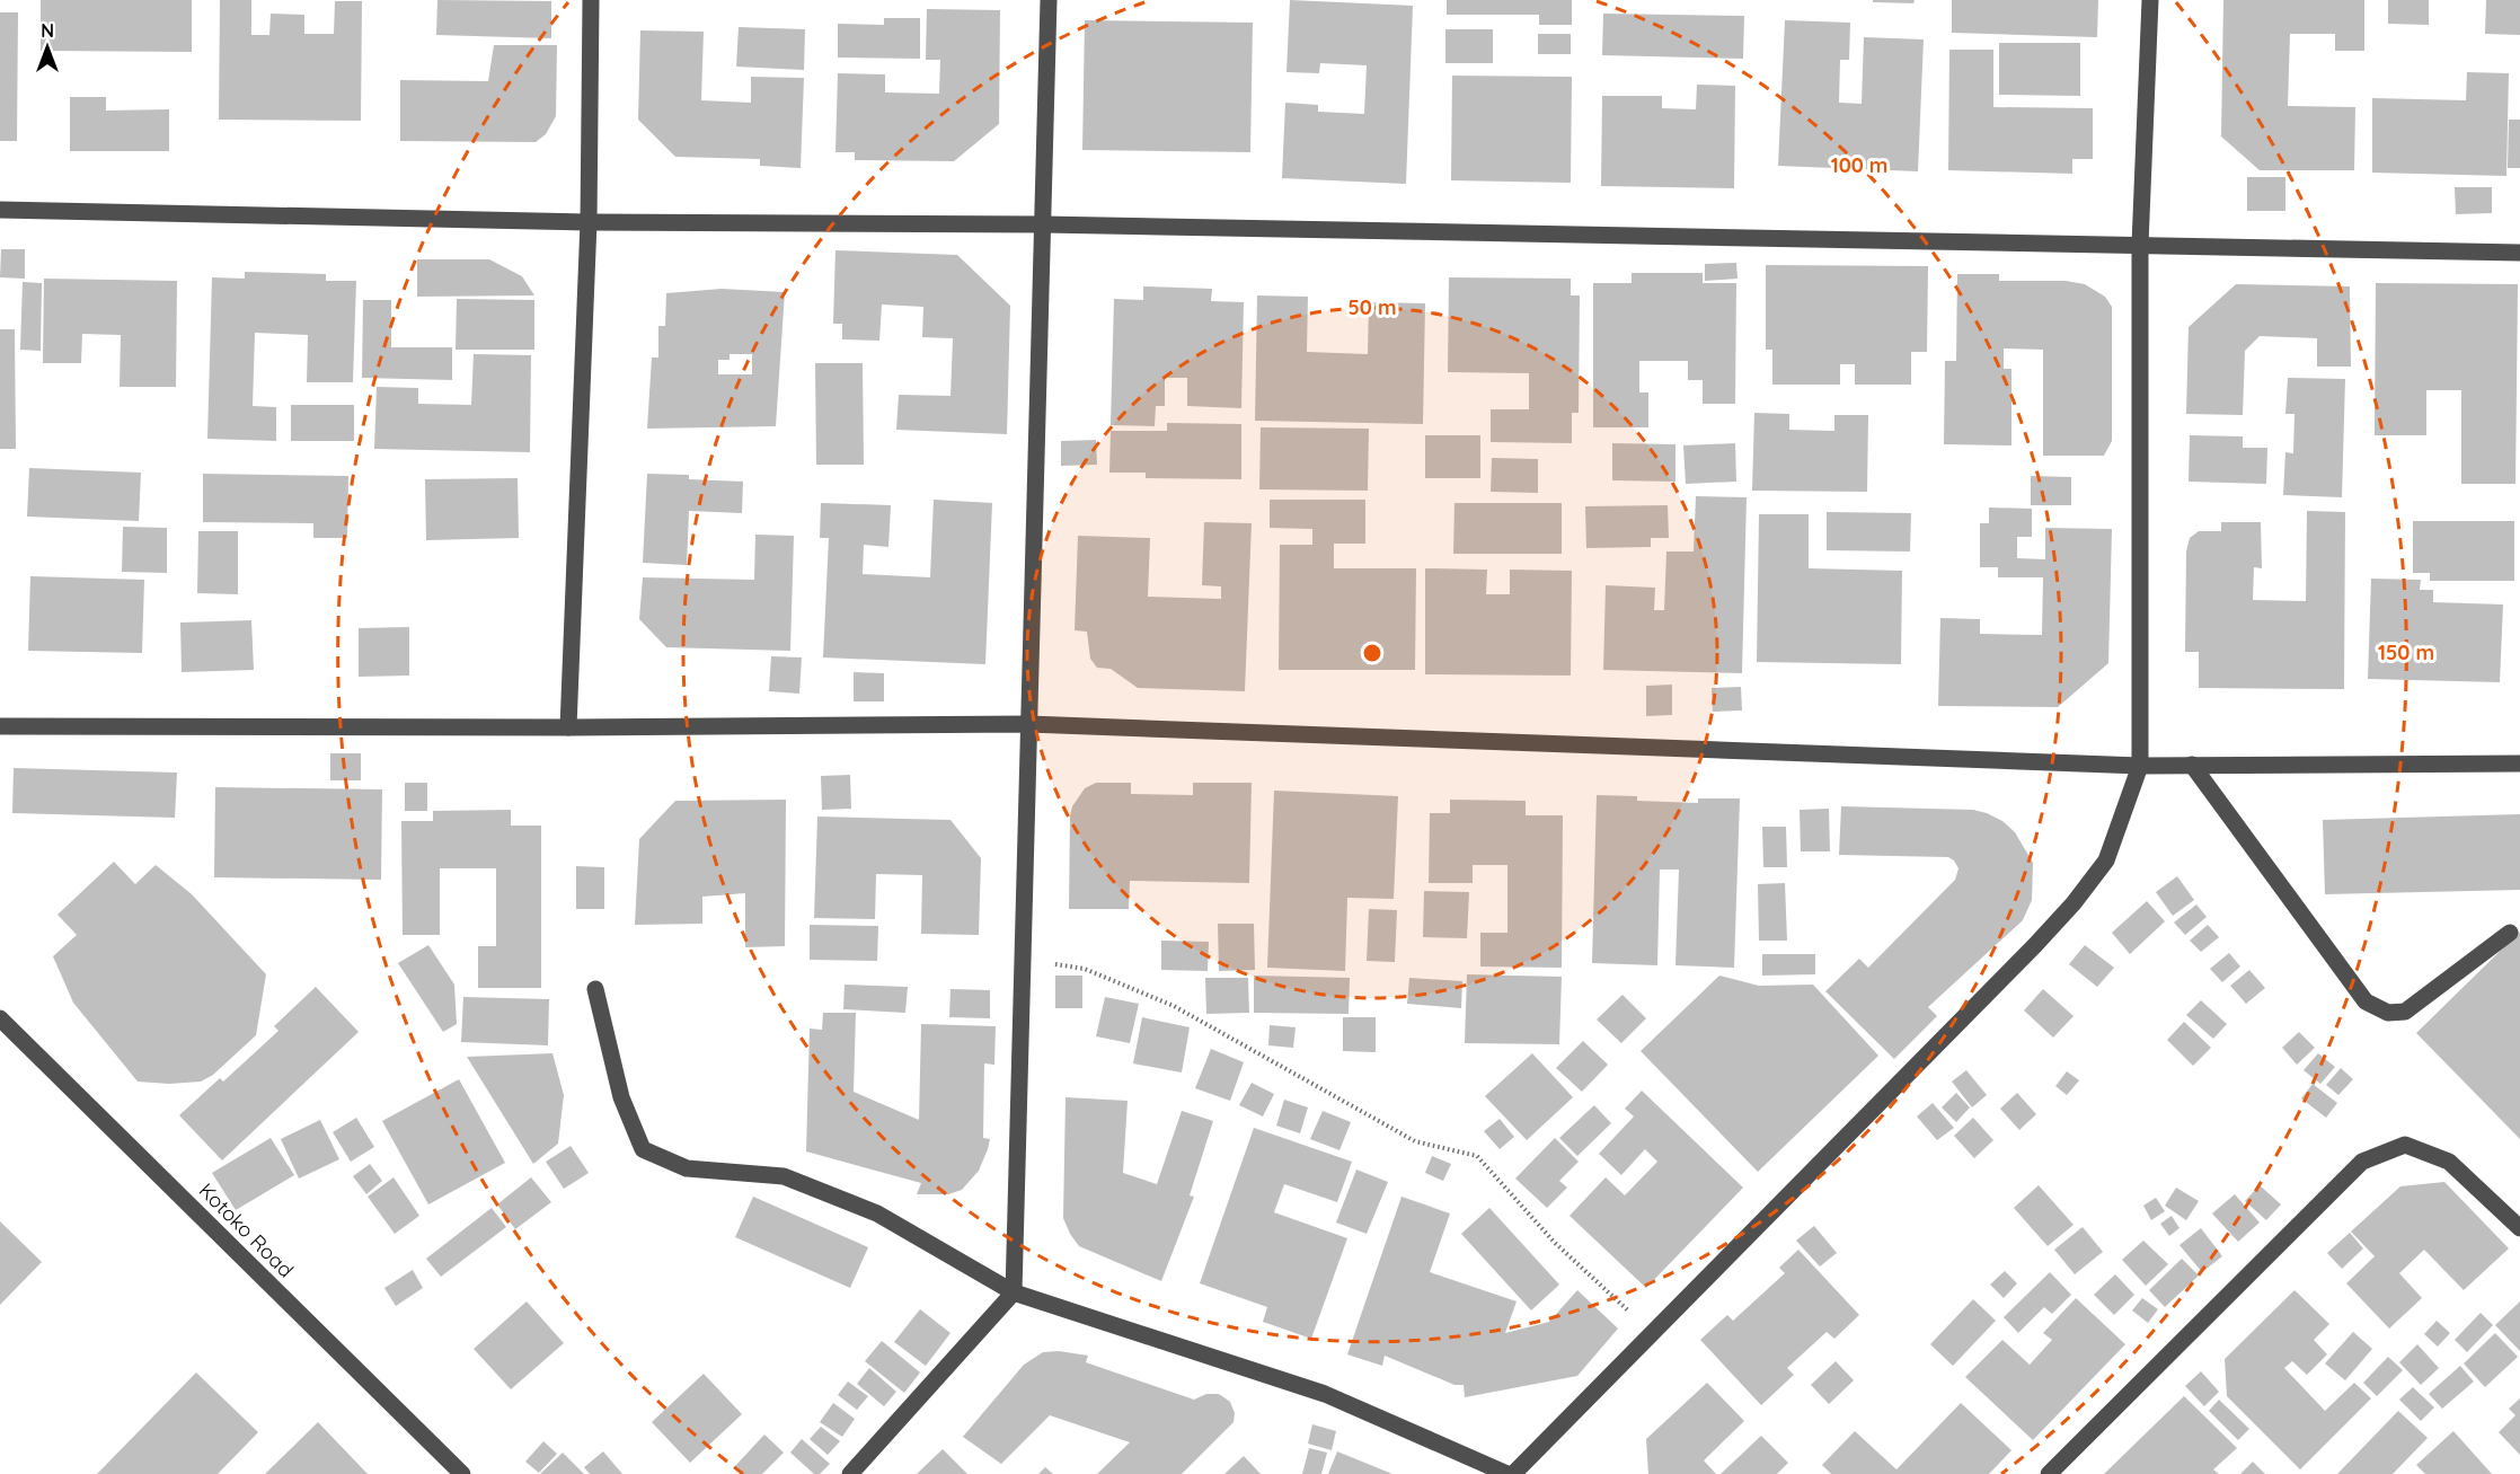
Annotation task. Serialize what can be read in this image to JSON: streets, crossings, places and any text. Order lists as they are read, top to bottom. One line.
{"streets":{"street":["Kotoko Road"]},"north":"top","rings":["100 m","50 m","150 m"]}
